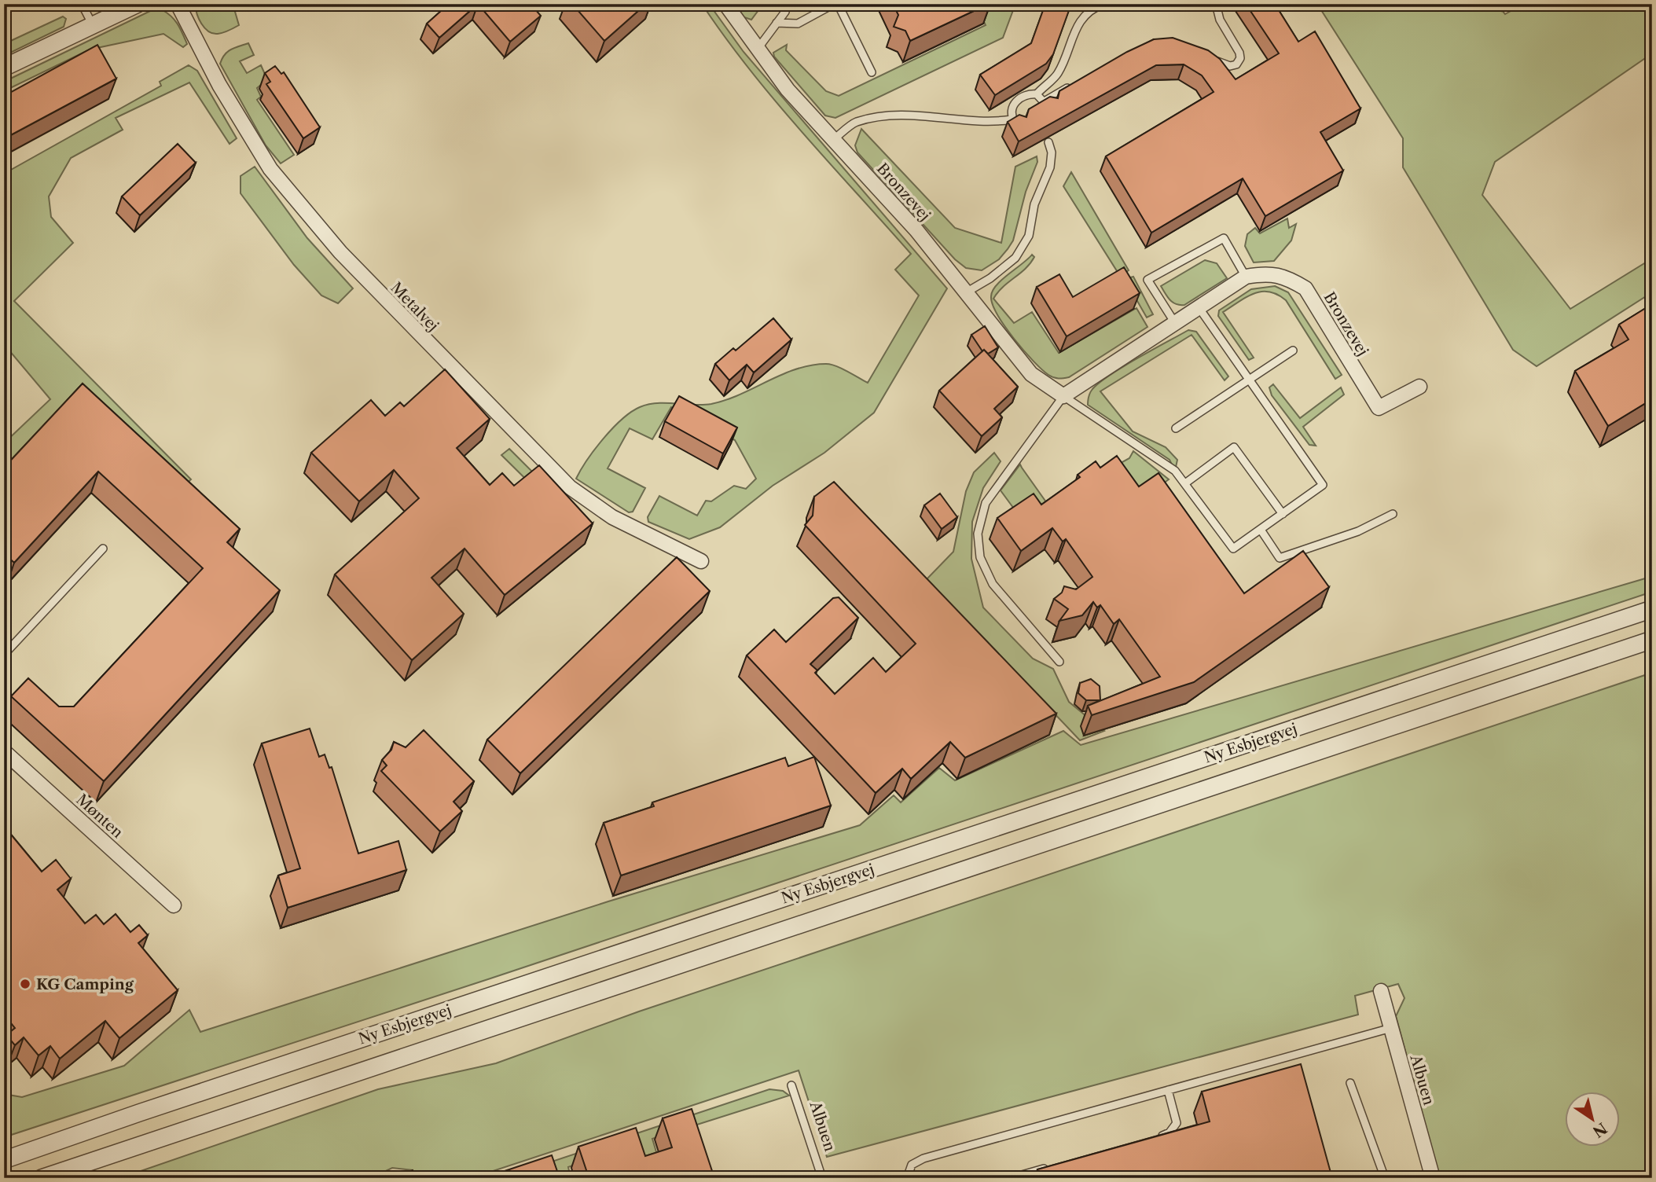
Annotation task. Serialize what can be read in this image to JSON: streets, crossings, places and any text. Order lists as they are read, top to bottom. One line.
{"streets":{"street":["Bronzevej","Metalvej","Ny Esbjergvej","Mønten","Albuen"]},"places":["KG Camping"],"north":"bottom right"}
